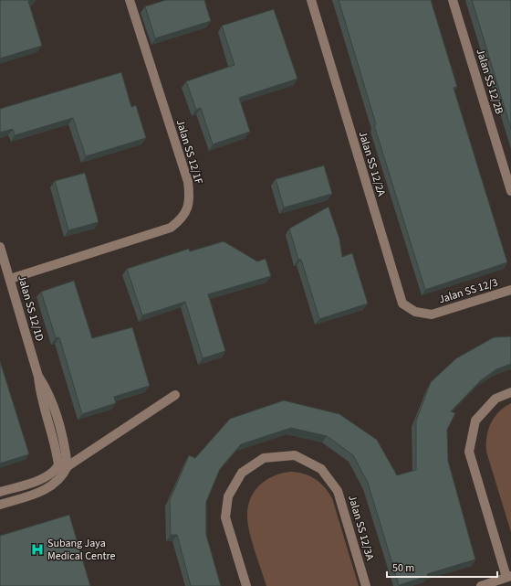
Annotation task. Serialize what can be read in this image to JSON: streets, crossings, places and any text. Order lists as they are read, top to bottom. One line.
{"streets":{"street":["Jalan SS 12/2B","Jalan SS 12/1F","Jalan SS 12/2A","Jalan SS 12/3","Jalan SS 12/1D","Jalan SS 12/3A"]},"crossings":[["Jalan SS 12/1F","Jalan SS 12/1D"],["Jalan SS 12/2A","Jalan SS 12/3"]],"places":{"hospital":["Subang Jaya Medical Centre"]},"scale_bar":"50 m"}
